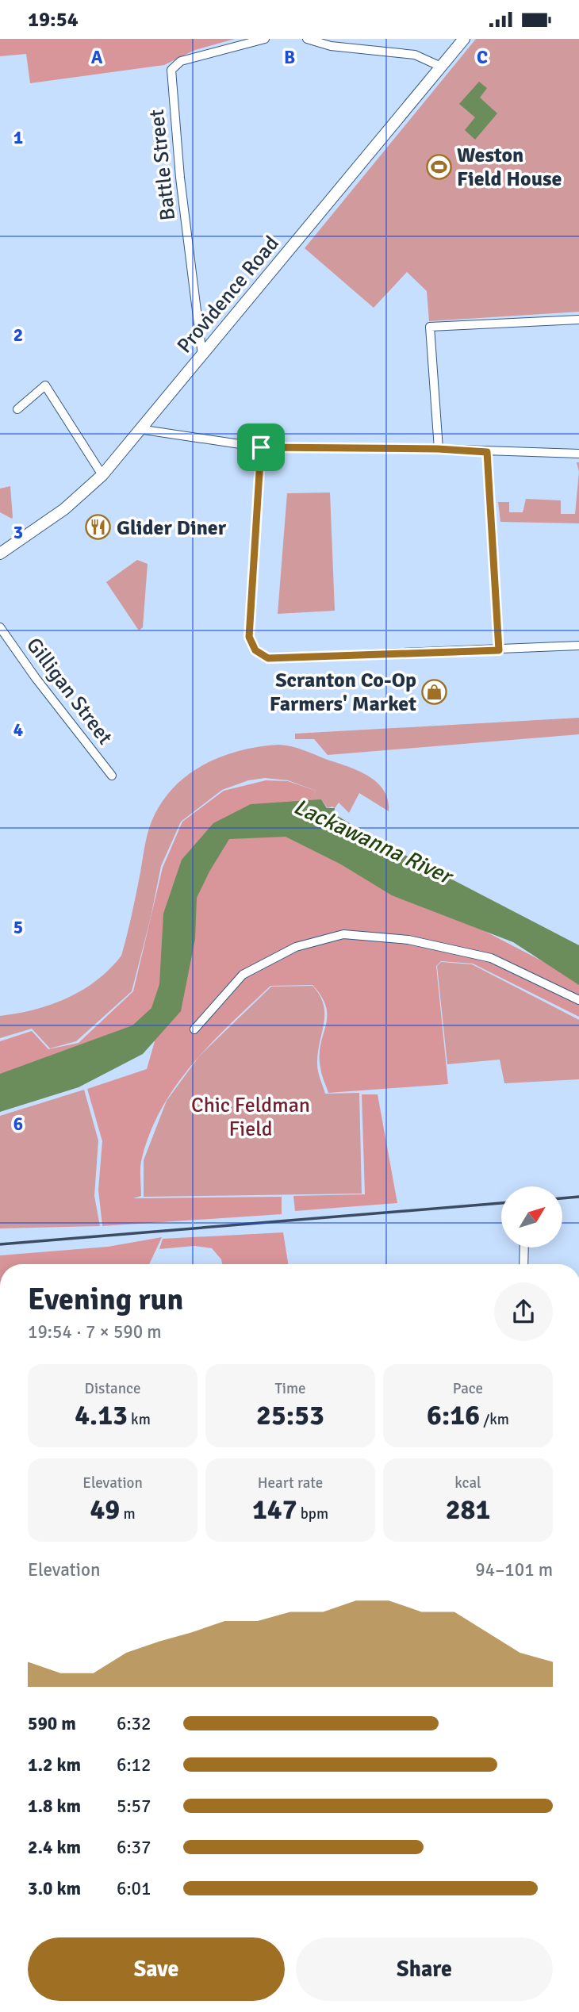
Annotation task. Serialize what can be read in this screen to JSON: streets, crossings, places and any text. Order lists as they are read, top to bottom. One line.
{"streets":{"main road":["Providence Road"],"street":["Battle Street","Gilligan Street"]},"crossings":[["Battle Street","Providence Road"]],"water":["Lackawanna River"],"parks":["Chic Feldman Field"],"places":{"sports":["Weston Field House"],"restaurant":["Glider Diner"],"shop":["Scranton Co-Op Farmers' Market"]},"north":"top right","page":{"status":"19:54","heading":["Evening run","19:54 · 7 × 590 m"],"stats":[["Distance","4.13 km"],["Time","25:53"],["Pace","6:16 /km"],["Elevation","49 m"],["Heart rate","147 bpm"],["kcal","281"]],"chart":["Elevation","94–101 m"],"list":[{"name":"590 m","note":"6:32"},{"name":"1.2 km","note":"6:12"},{"name":"1.8 km","note":"5:57"},{"name":"2.4 km","note":"6:37"},{"name":"3.0 km","note":"6:01"}],"buttons":["Save","Share"]},"grid":{"columns":["A","B","C"],"rows":["1","2","3","4","5","6"]}}
